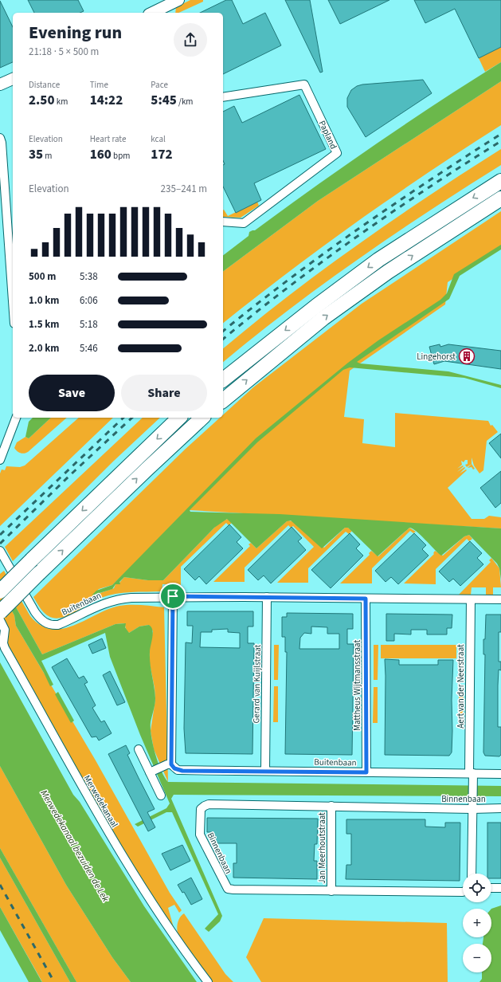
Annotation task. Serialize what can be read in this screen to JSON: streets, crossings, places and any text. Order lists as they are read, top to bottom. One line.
{"streets":{"street":["Papland","Buitenbaan","Gerard van Kuijlstraat","Mattheus Wijtmansstraat","Aert van der Neerstraat","Binnenbaan","Merwedekanaal","Jan Meerhoutstraat"]},"crossings":[["Buitenbaan","Gerard van Kuijlstraat"],["Buitenbaan","Mattheus Wijtmansstraat"],["Buitenbaan","Aert van der Neerstraat"],["Aert van der Neerstraat","Binnenbaan"],["Binnenbaan","Jan Meerhoutstraat"]],"water":["Merwedekanaal bezuiden de Lek"],"places":{"building":["Lingehorst"]},"page":{"heading":["Evening run","21:18 · 5 × 500 m"],"stats":[["Distance","2.50 km"],["Time","14:22"],["Pace","5:45 /km"],["Elevation","35 m"],["Heart rate","160 bpm"],["kcal","172"]],"chart":["Elevation","235–241 m"],"list":[{"name":"500 m","note":"5:38"},{"name":"1.0 km","note":"6:06"},{"name":"1.5 km","note":"5:18"},{"name":"2.0 km","note":"5:46"}],"buttons":["Save","Share"],"map_buttons":["+","−"]}}
